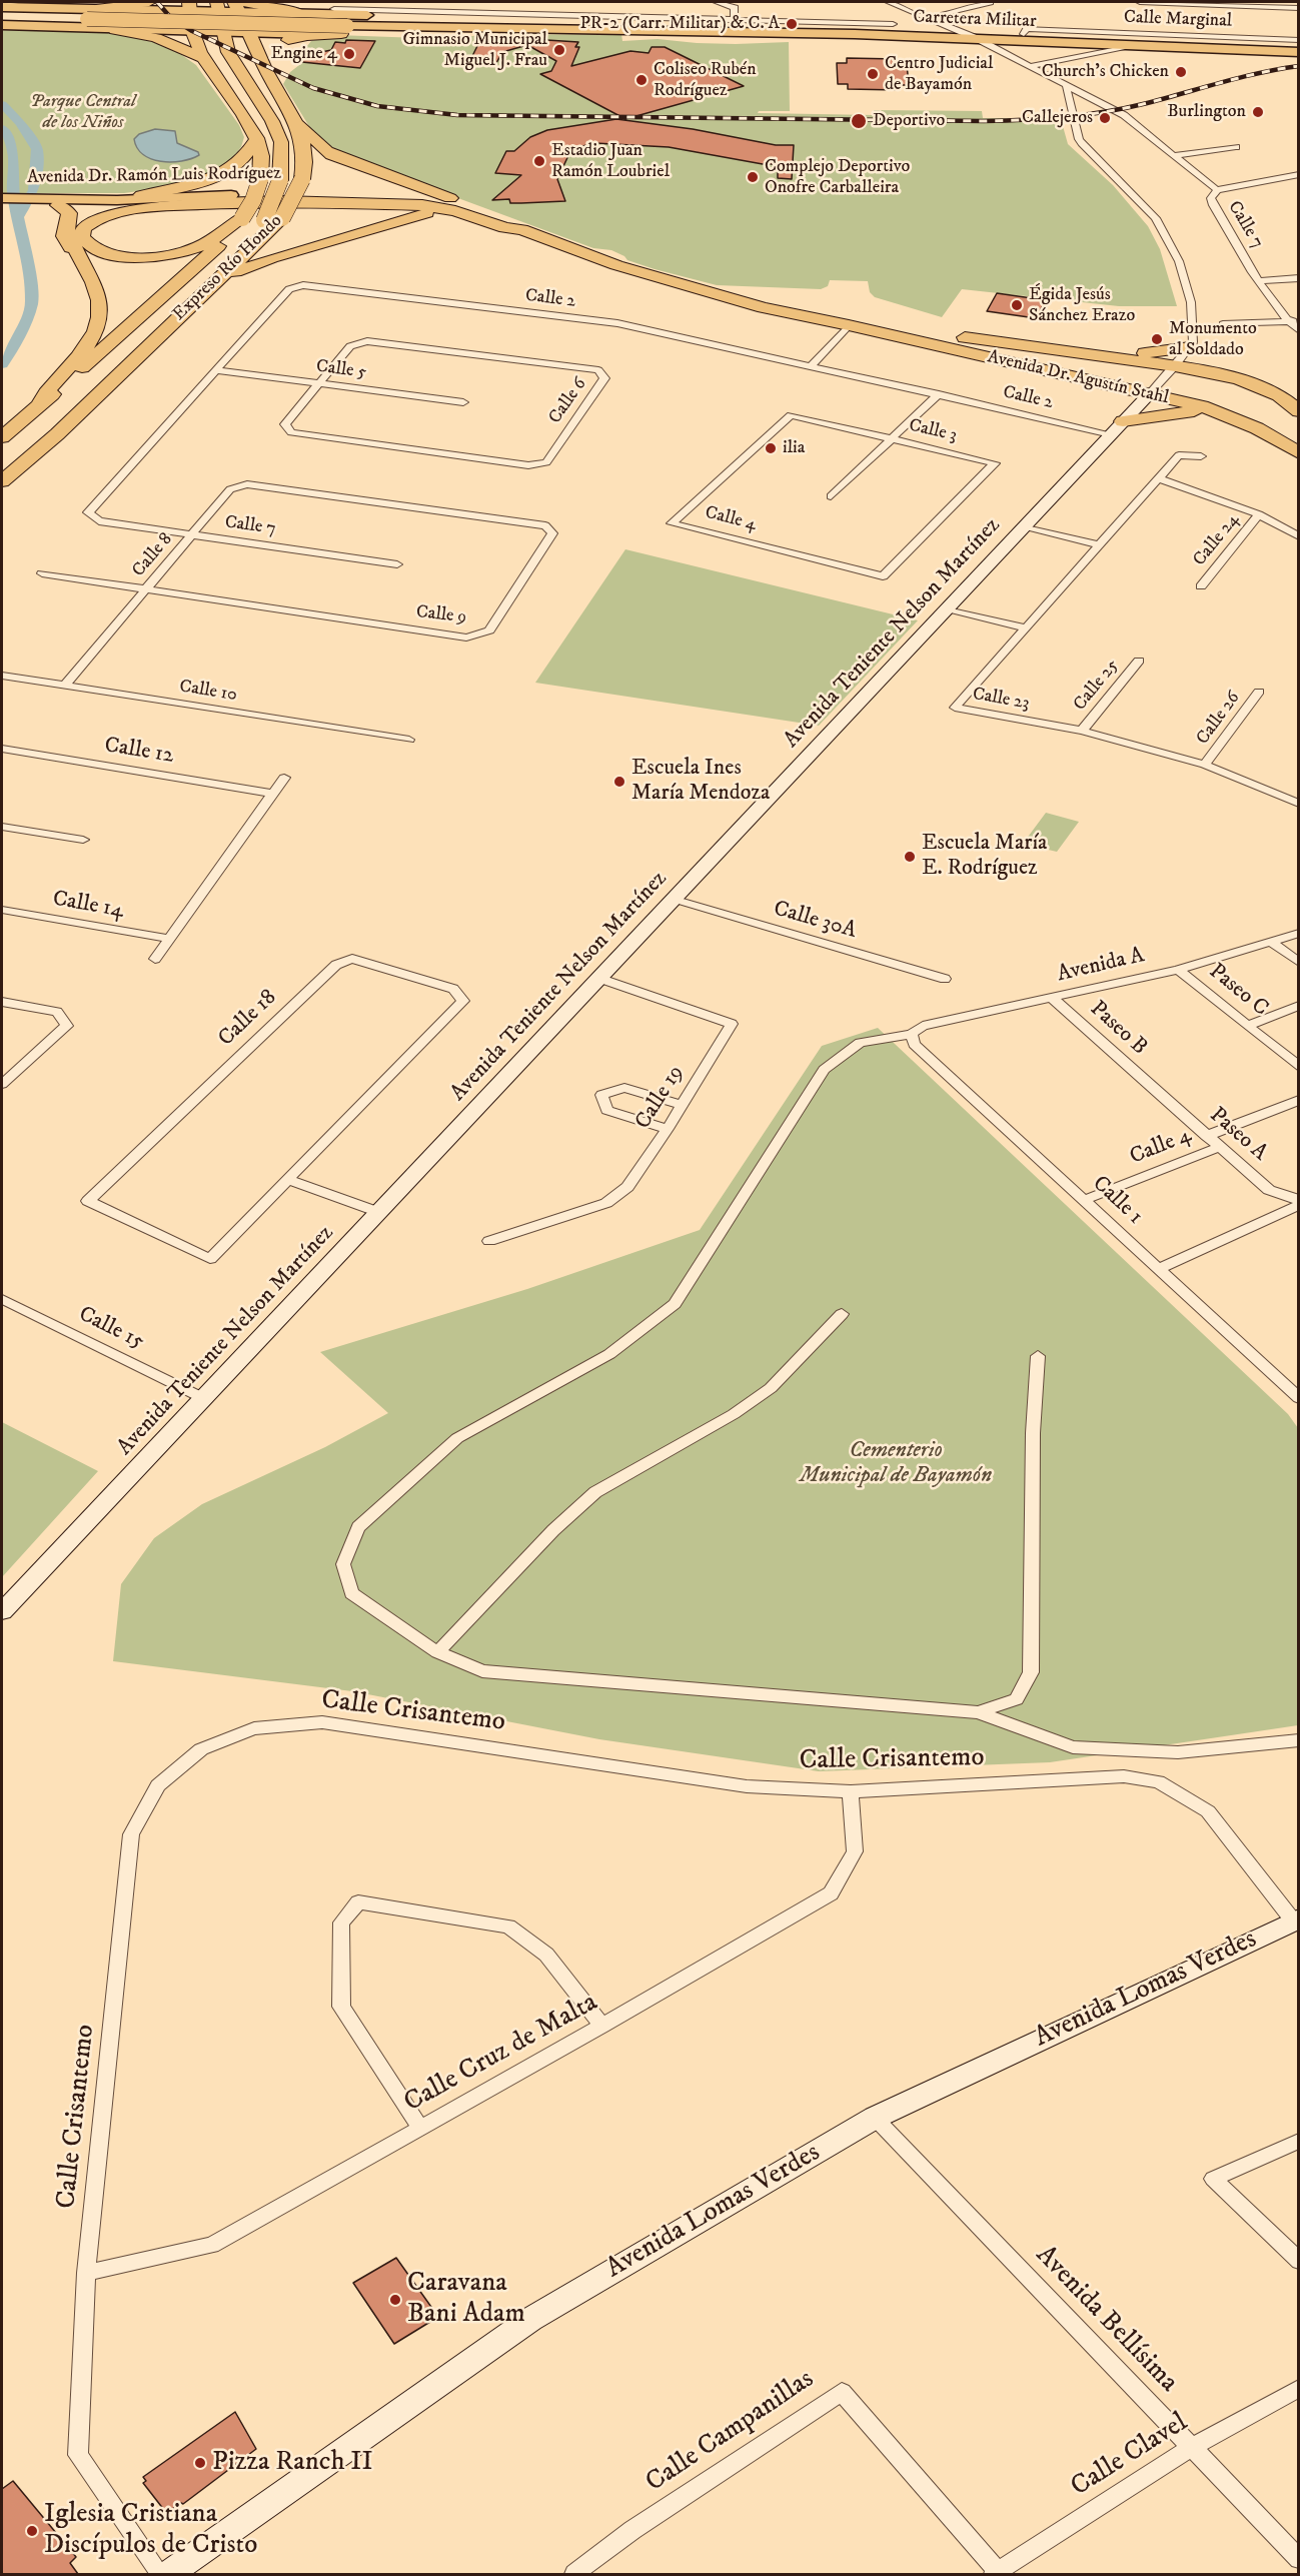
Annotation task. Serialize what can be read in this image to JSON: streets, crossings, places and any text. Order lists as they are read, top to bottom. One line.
{"streets":{"highway":["Avenida Dr. Ramón Luis Rodríguez","Expreso Río Hondo","Avenida Dr. Agustín Stahl"],"main road":["Carretera Militar"],"street":["Calle 7","Calle 2","Calle 5","Calle 6","Calle 3","Calle 4","Calle 24","Calle 8","Calle 9","Avenida Teniente Nelson Martínez","Calle 25","Calle 10","Calle 23","Calle 26","Calle 12","Calle 14","Calle 30A","Avenida A","Paseo C","Calle 18","Paseo B","Calle 19","Paseo A","Calle 1","Calle 15","Calle Crisantemo","Avenida Lomas Verdes","Calle Cruz de Malta","Avenida Bellísima","Calle Campanillas","Calle Clavel"]},"crossings":[["Avenida Dr. Ramón Luis Rodríguez","Expreso Río Hondo"],["Avenida Dr. Ramón Luis Rodríguez","Avenida Dr. Agustín Stahl"],["Calle 7","Calle 2"],["Calle 7","Calle 8"],["Expreso Río Hondo","Avenida Dr. Agustín Stahl"],["Calle 2","Calle 5"],["Calle 2","Calle 3"],["Calle 2","Avenida Teniente Nelson Martínez"],["Calle 5","Calle 6"],["Avenida Dr. Agustín Stahl","Avenida Teniente Nelson Martínez"],["Calle 3","Calle 4"],["Calle 4","Paseo A"],["Calle 4","Calle 1"],["Calle 8","Calle 9"],["Calle 8","Calle 10"],["Avenida Teniente Nelson Martínez","Calle 30A"],["Avenida Teniente Nelson Martínez","Calle 19"],["Avenida Teniente Nelson Martínez","Calle 15"],["Calle 25","Calle 23"],["Calle 23","Calle 26"],["Avenida A","Paseo C"],["Avenida A","Paseo B"],["Avenida A","Calle 1"],["Paseo B","Paseo A"],["Calle Crisantemo","Avenida Lomas Verdes"],["Calle Crisantemo","Calle Cruz de Malta"],["Avenida Lomas Verdes","Avenida Bellísima"],["Avenida Bellísima","Calle Clavel"],["Calle Campanillas","Calle Clavel"]],"parks":["Parque Central de los Niños","Cementerio Municipal de Bayamón"],"places":["PR-2 (Carr. Militar) & C. A","Gimnasio Municipal Miguel J. Frau","Engine 4","Church's Chicken","Centro Judicial de Bayamón","Coliseo Rubén Rodríguez","Burlington","Callejeros","Deportivo","Estadio Juan Ramón Loubriel","Complejo Deportivo Onofre Carballeira","Égida Jesús Sánchez Erazo","Monumento al Soldado","ilia","Escuela Ines María Mendoza","Escuela María E. Rodríguez","Caravana Bani Adam","Pizza Ranch II","Iglesia Cristiana Discípulos de Cristo"]}
